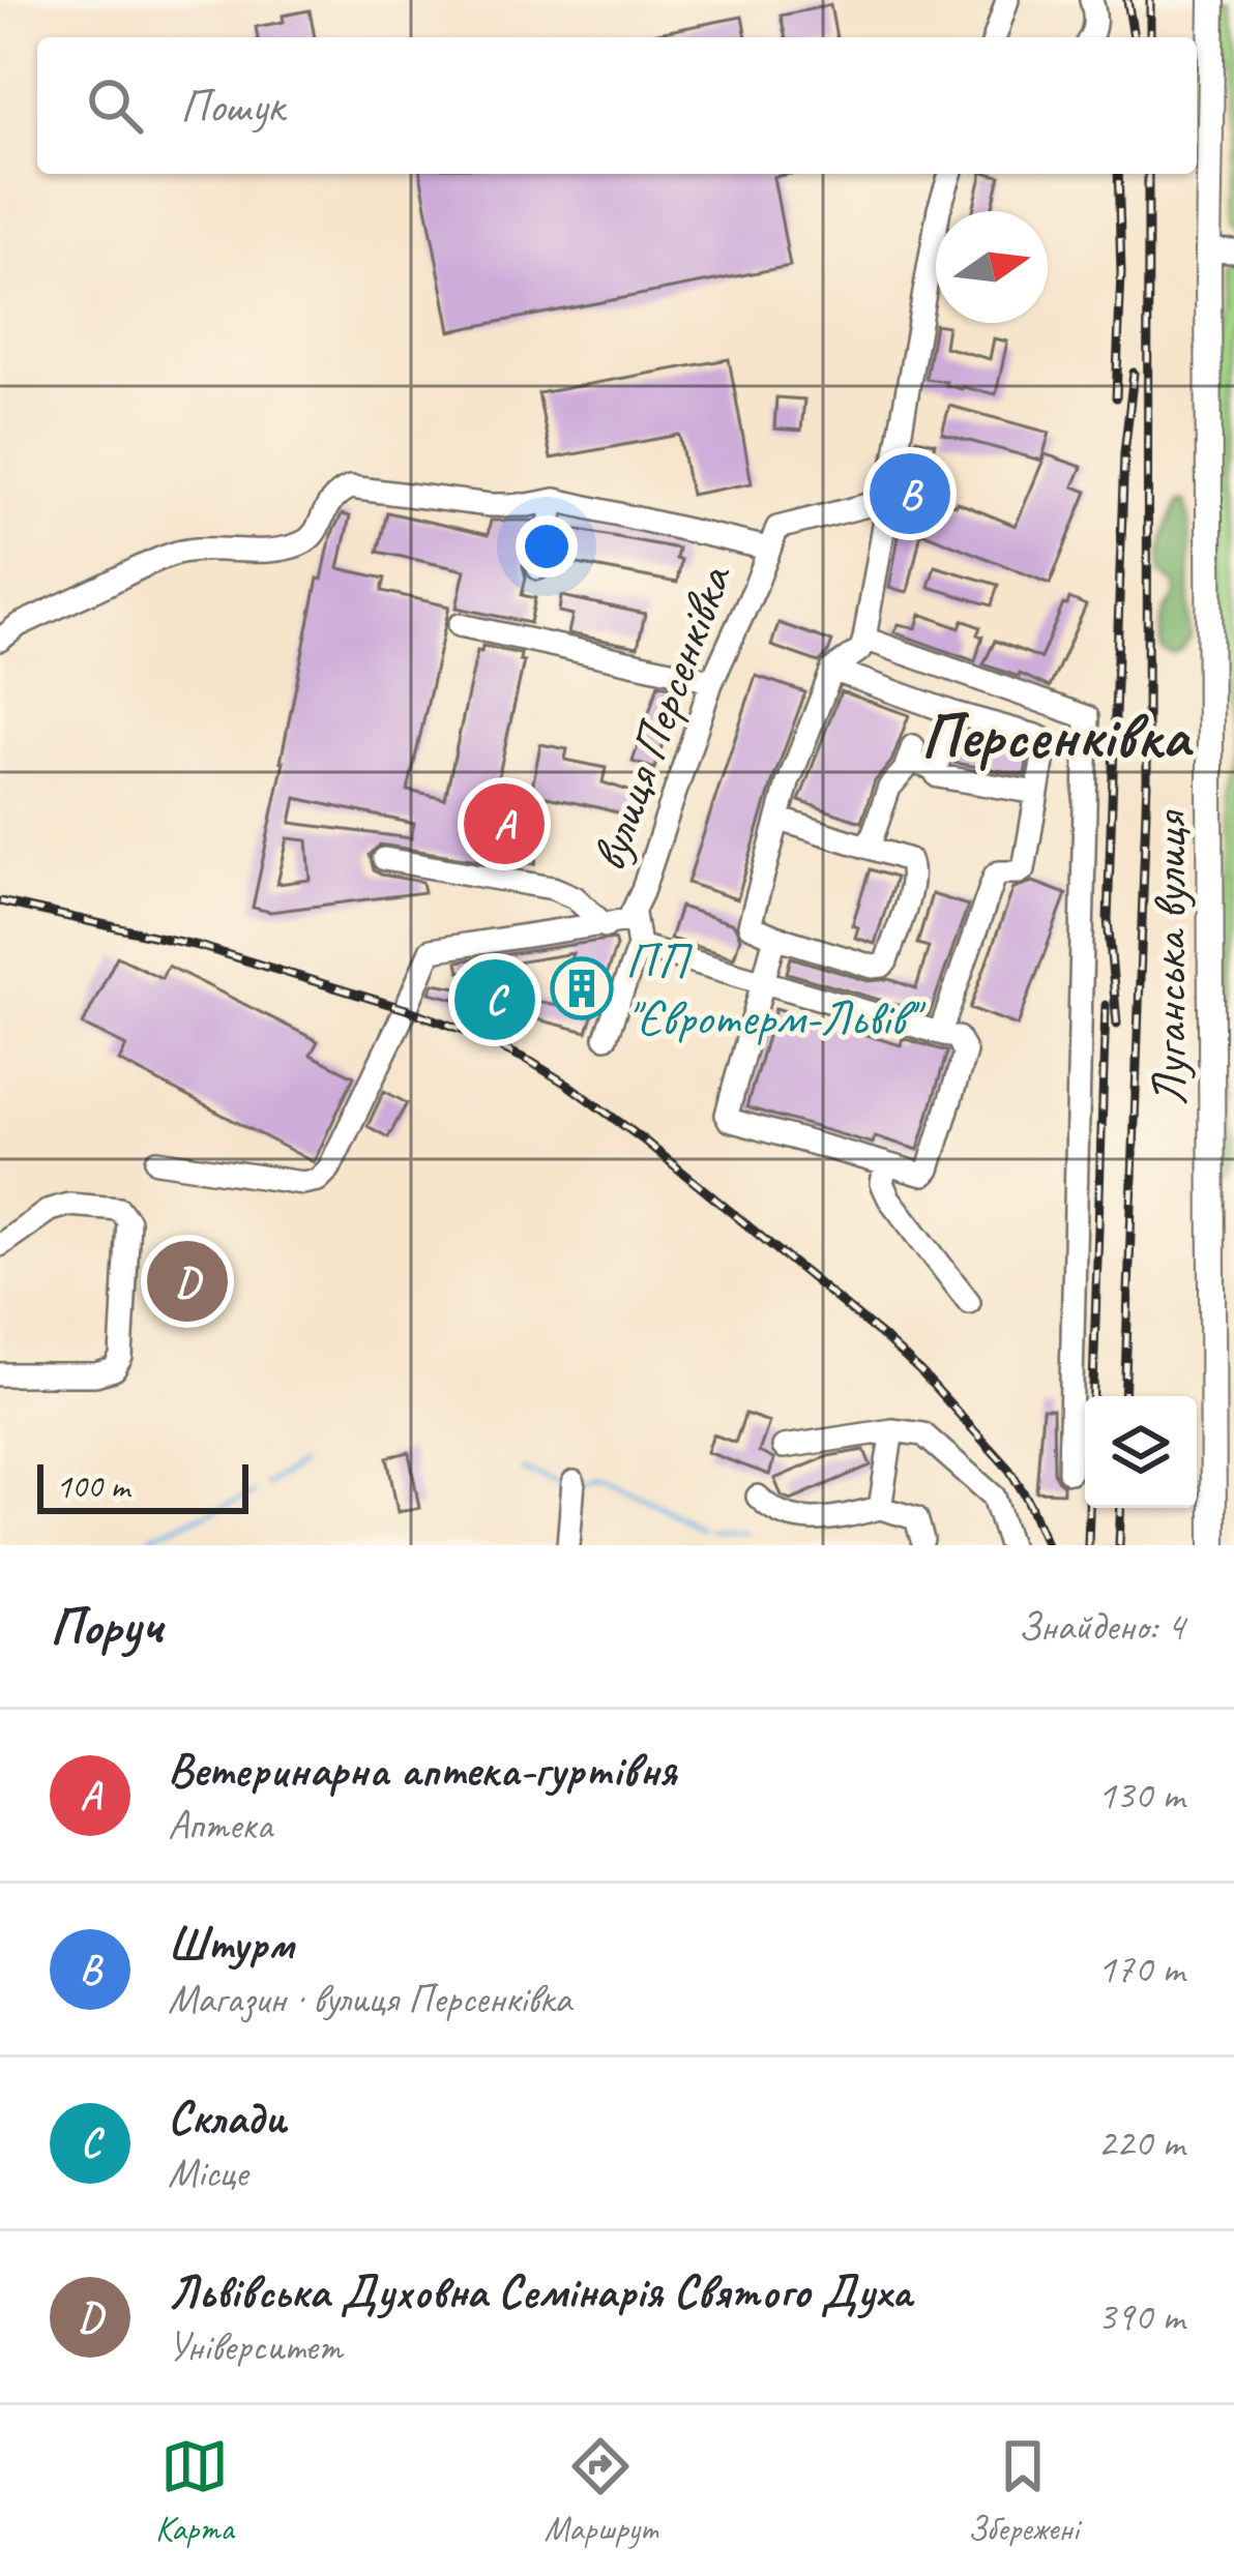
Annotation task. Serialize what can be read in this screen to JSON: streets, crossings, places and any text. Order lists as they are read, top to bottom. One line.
{"streets":{"main road":["Луганська вулиця"],"street":["вулиця Персенківка"]},"districts":["Персенківка"],"places":{"building":["ПП \"Євротерм-Львів\""]},"scale_bar":"100 m","north":"right","page":{"search":"Пошук","pins":["B","A","C","D"],"scale":"100 m","heading":["Поруч","Знайдено: 4"],"list":[{"mark":"A","name":"Ветеринарна аптека-гуртівня","note":"Аптека","value":"130 m"},{"mark":"B","name":"Штурм","note":"Магазин · вулиця Персенківка","value":"170 m"},{"mark":"C","name":"Склади","note":"Місце","value":"220 m"},{"mark":"D","name":"Львівська Духовна Семінарія Святого Духа","note":"Університет","value":"390 m"}],"nav":["Карта","Маршрут","Збережені"]}}
